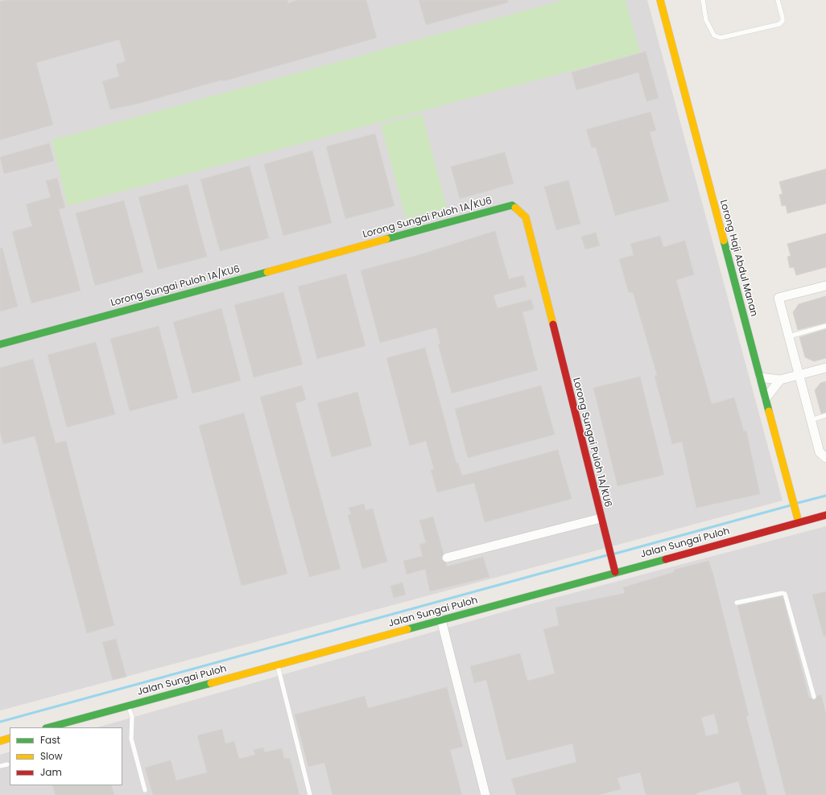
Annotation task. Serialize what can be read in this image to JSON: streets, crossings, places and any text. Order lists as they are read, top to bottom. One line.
{"streets":{"street":["Lorong Sungai Puloh 1A/KU6","Lorong Haji Abdul Manan","Jalan Sungai Puloh"]},"crossings":[["Lorong Sungai Puloh 1A/KU6","Jalan Sungai Puloh"],["Lorong Haji Abdul Manan","Jalan Sungai Puloh"]],"legend":["Fast","Slow","Jam"]}
